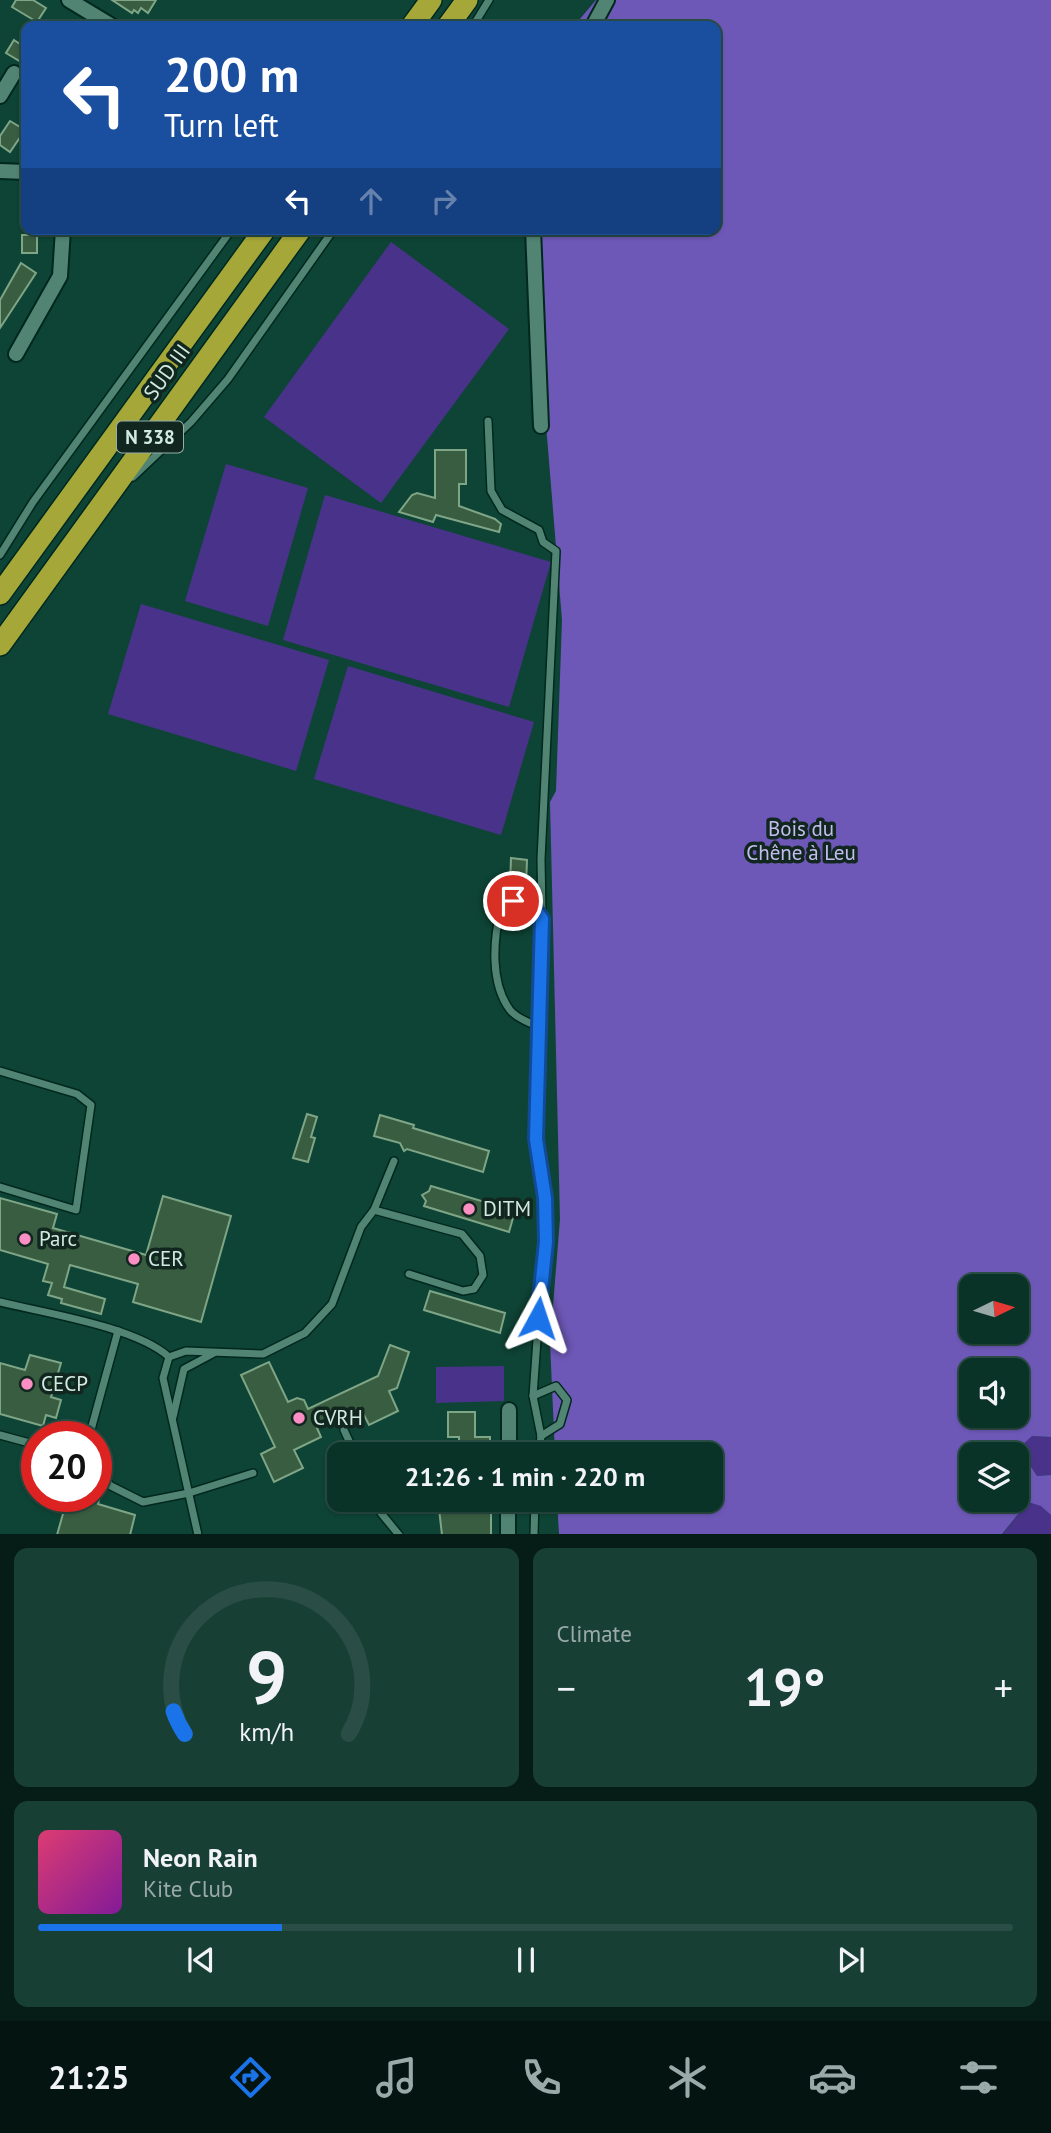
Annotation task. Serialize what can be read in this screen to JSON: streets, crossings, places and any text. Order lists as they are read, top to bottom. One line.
{"streets":{"highway":["SUD III","N 338"]},"parks":["Bois du Chêne à Leu"],"places":["DITM","Parc","CER","CECP","CVRH"],"north":"right","page":{"turn":["200 m","Turn left"],"limit":"20","trip":"21:26 · 1 min · 220 m","tile":"Climate","heat":["−","19°","+"],"song":["Neon Rain","Kite Club"],"tabs":"21:25","gauge":["9","km/h"]}}
